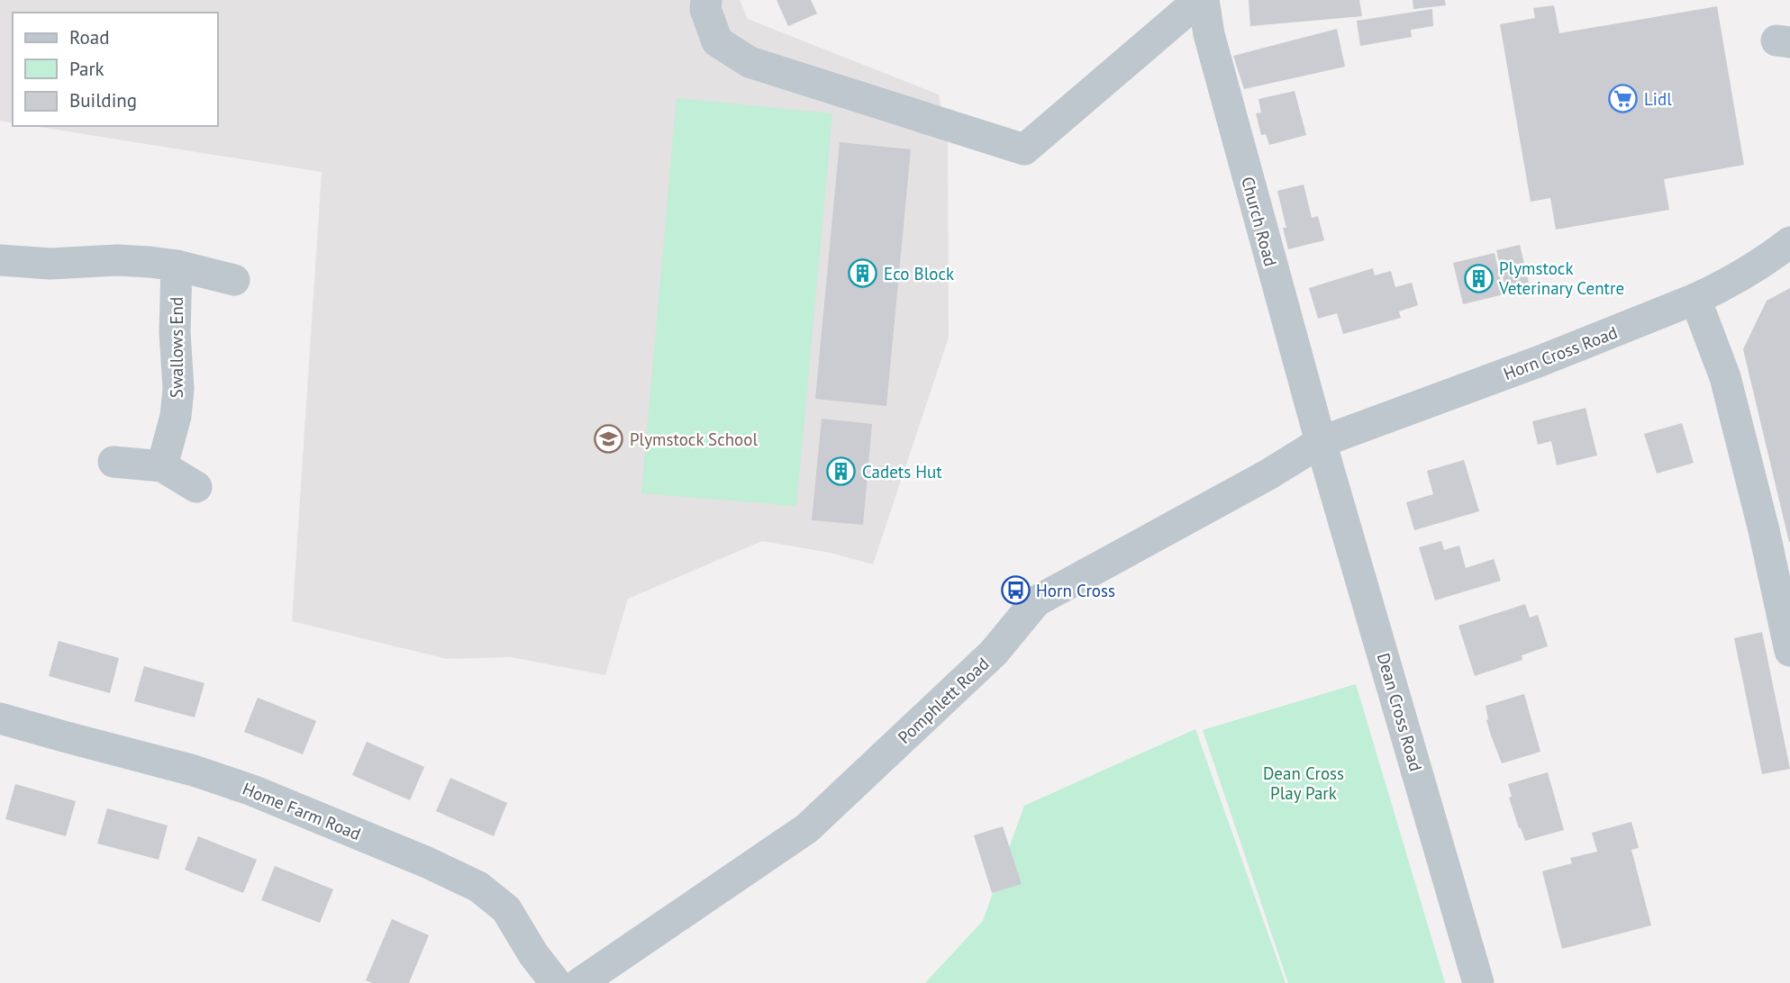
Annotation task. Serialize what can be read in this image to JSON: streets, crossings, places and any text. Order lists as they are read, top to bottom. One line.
{"streets":{"street":["Church Road","Swallows End","Horn Cross Road","Pomphlett Road","Dean Cross Road","Home Farm Road"]},"crossings":[["Church Road","Horn Cross Road"],["Church Road","Pomphlett Road"],["Church Road","Dean Cross Road"],["Horn Cross Road","Pomphlett Road"],["Horn Cross Road","Dean Cross Road"],["Pomphlett Road","Dean Cross Road"]],"parks":["Dean Cross Play Park"],"places":{"supermarket":["Lidl"],"building":["Eco Block","Plymstock Veterinary Centre","Cadets Hut"],"school or university":["Plymstock School"],"bus stop":["Horn Cross"]},"legend":["Road","Park","Building"]}
